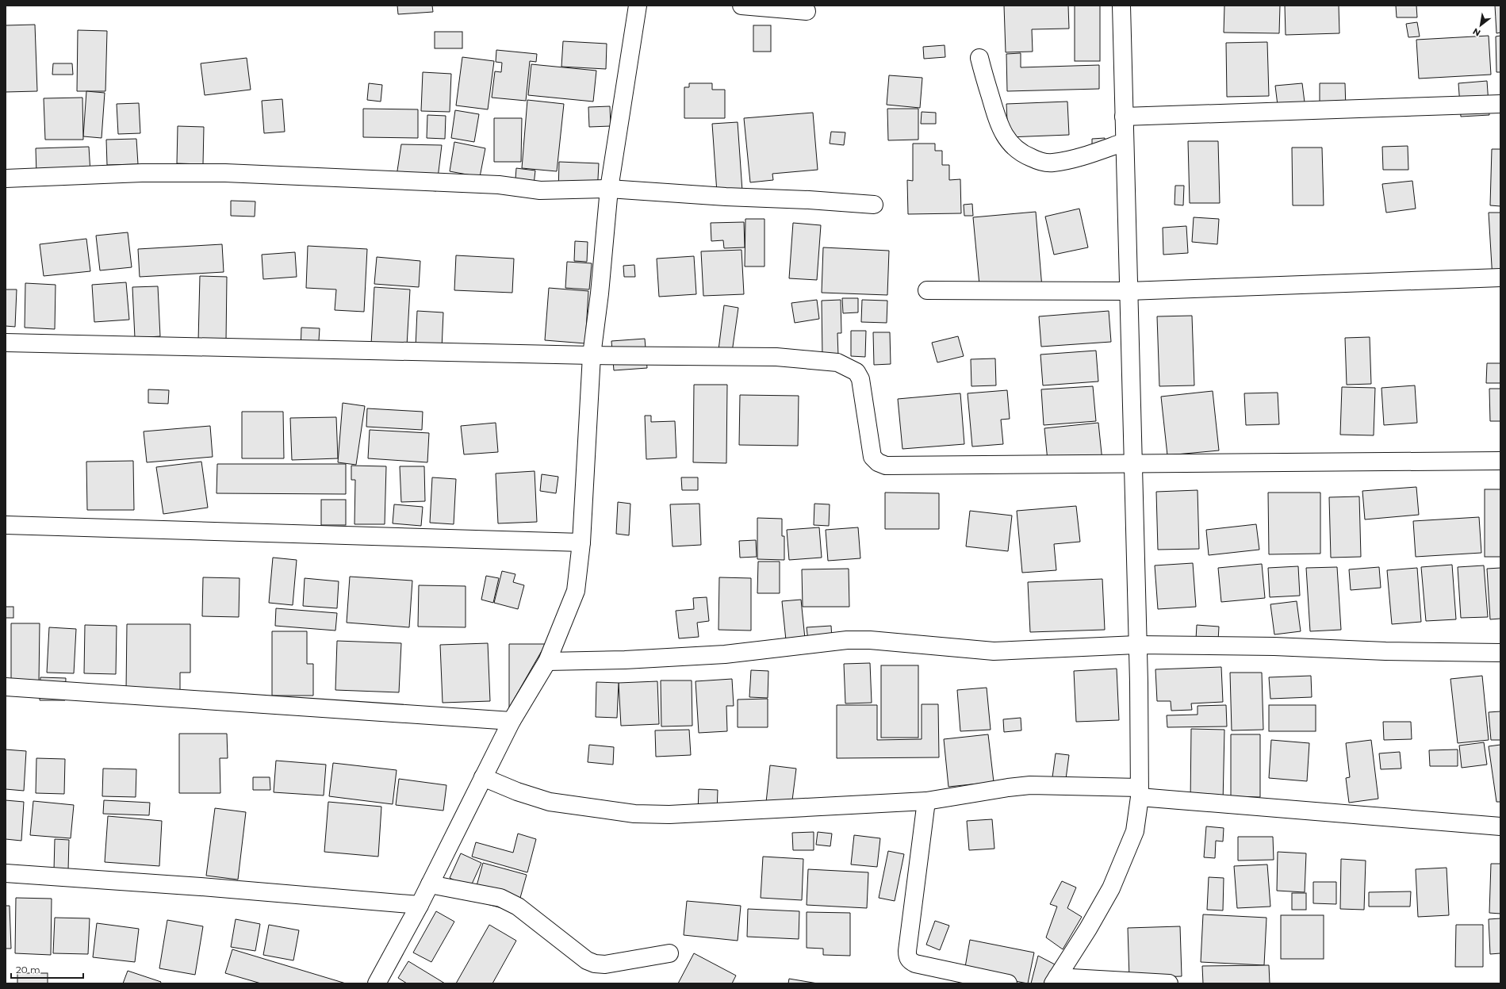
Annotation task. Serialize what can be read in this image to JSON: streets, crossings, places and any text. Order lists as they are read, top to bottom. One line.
{"scale_bar":"20 m","north":"bottom left"}
